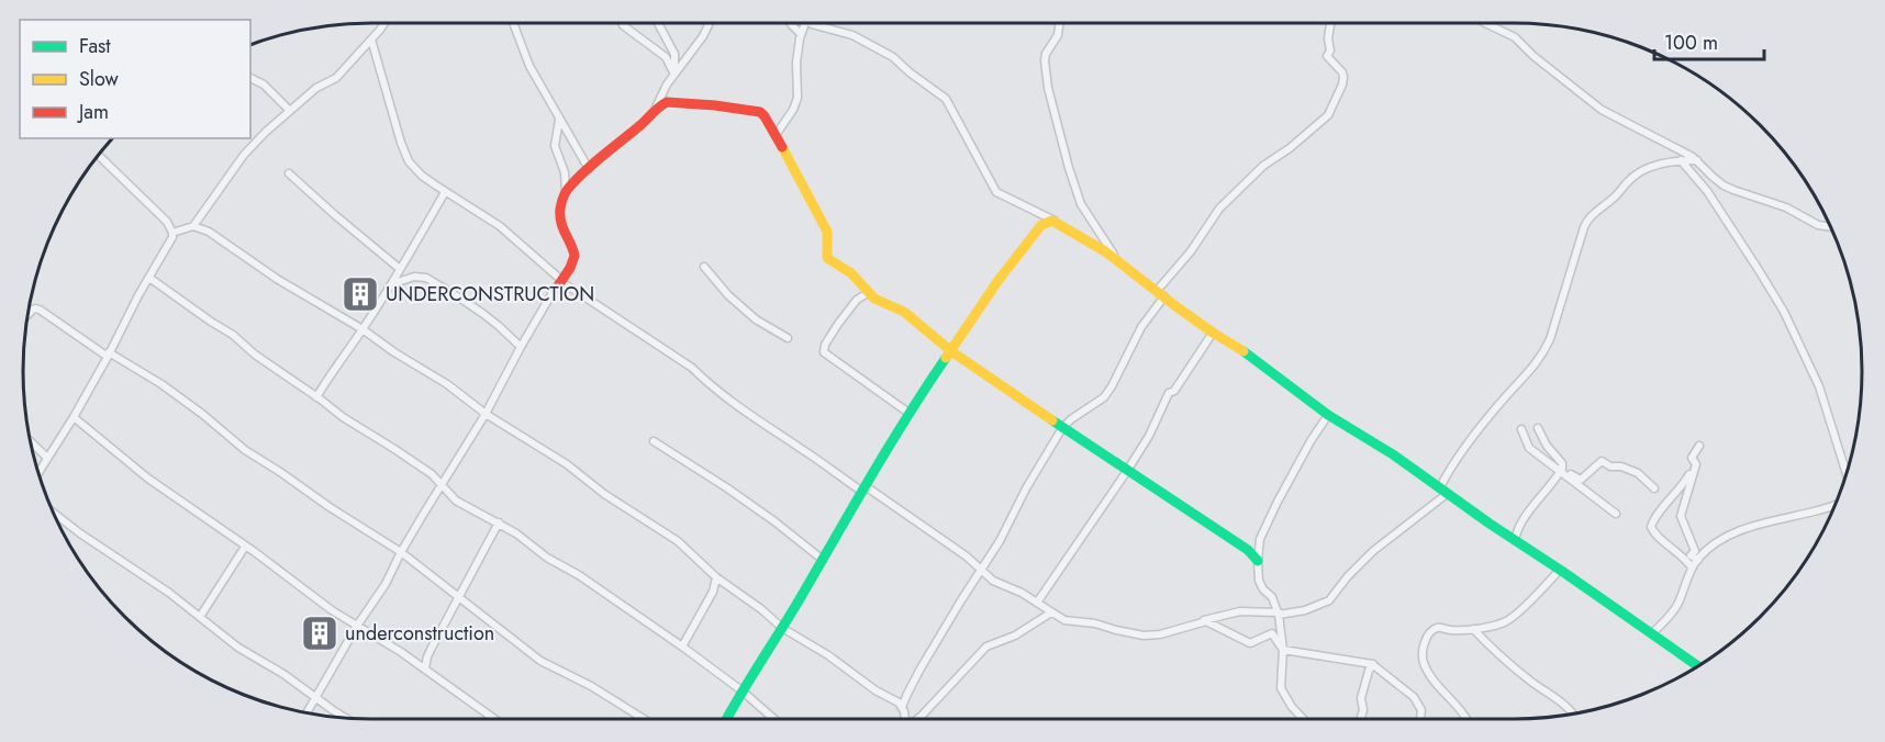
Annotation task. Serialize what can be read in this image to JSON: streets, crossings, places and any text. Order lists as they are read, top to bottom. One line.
{"places":{"building":["UNDERCONSTRUCTION","underconstruction"]},"legend":["Fast","Slow","Jam"],"scale_bar":"100 m"}
